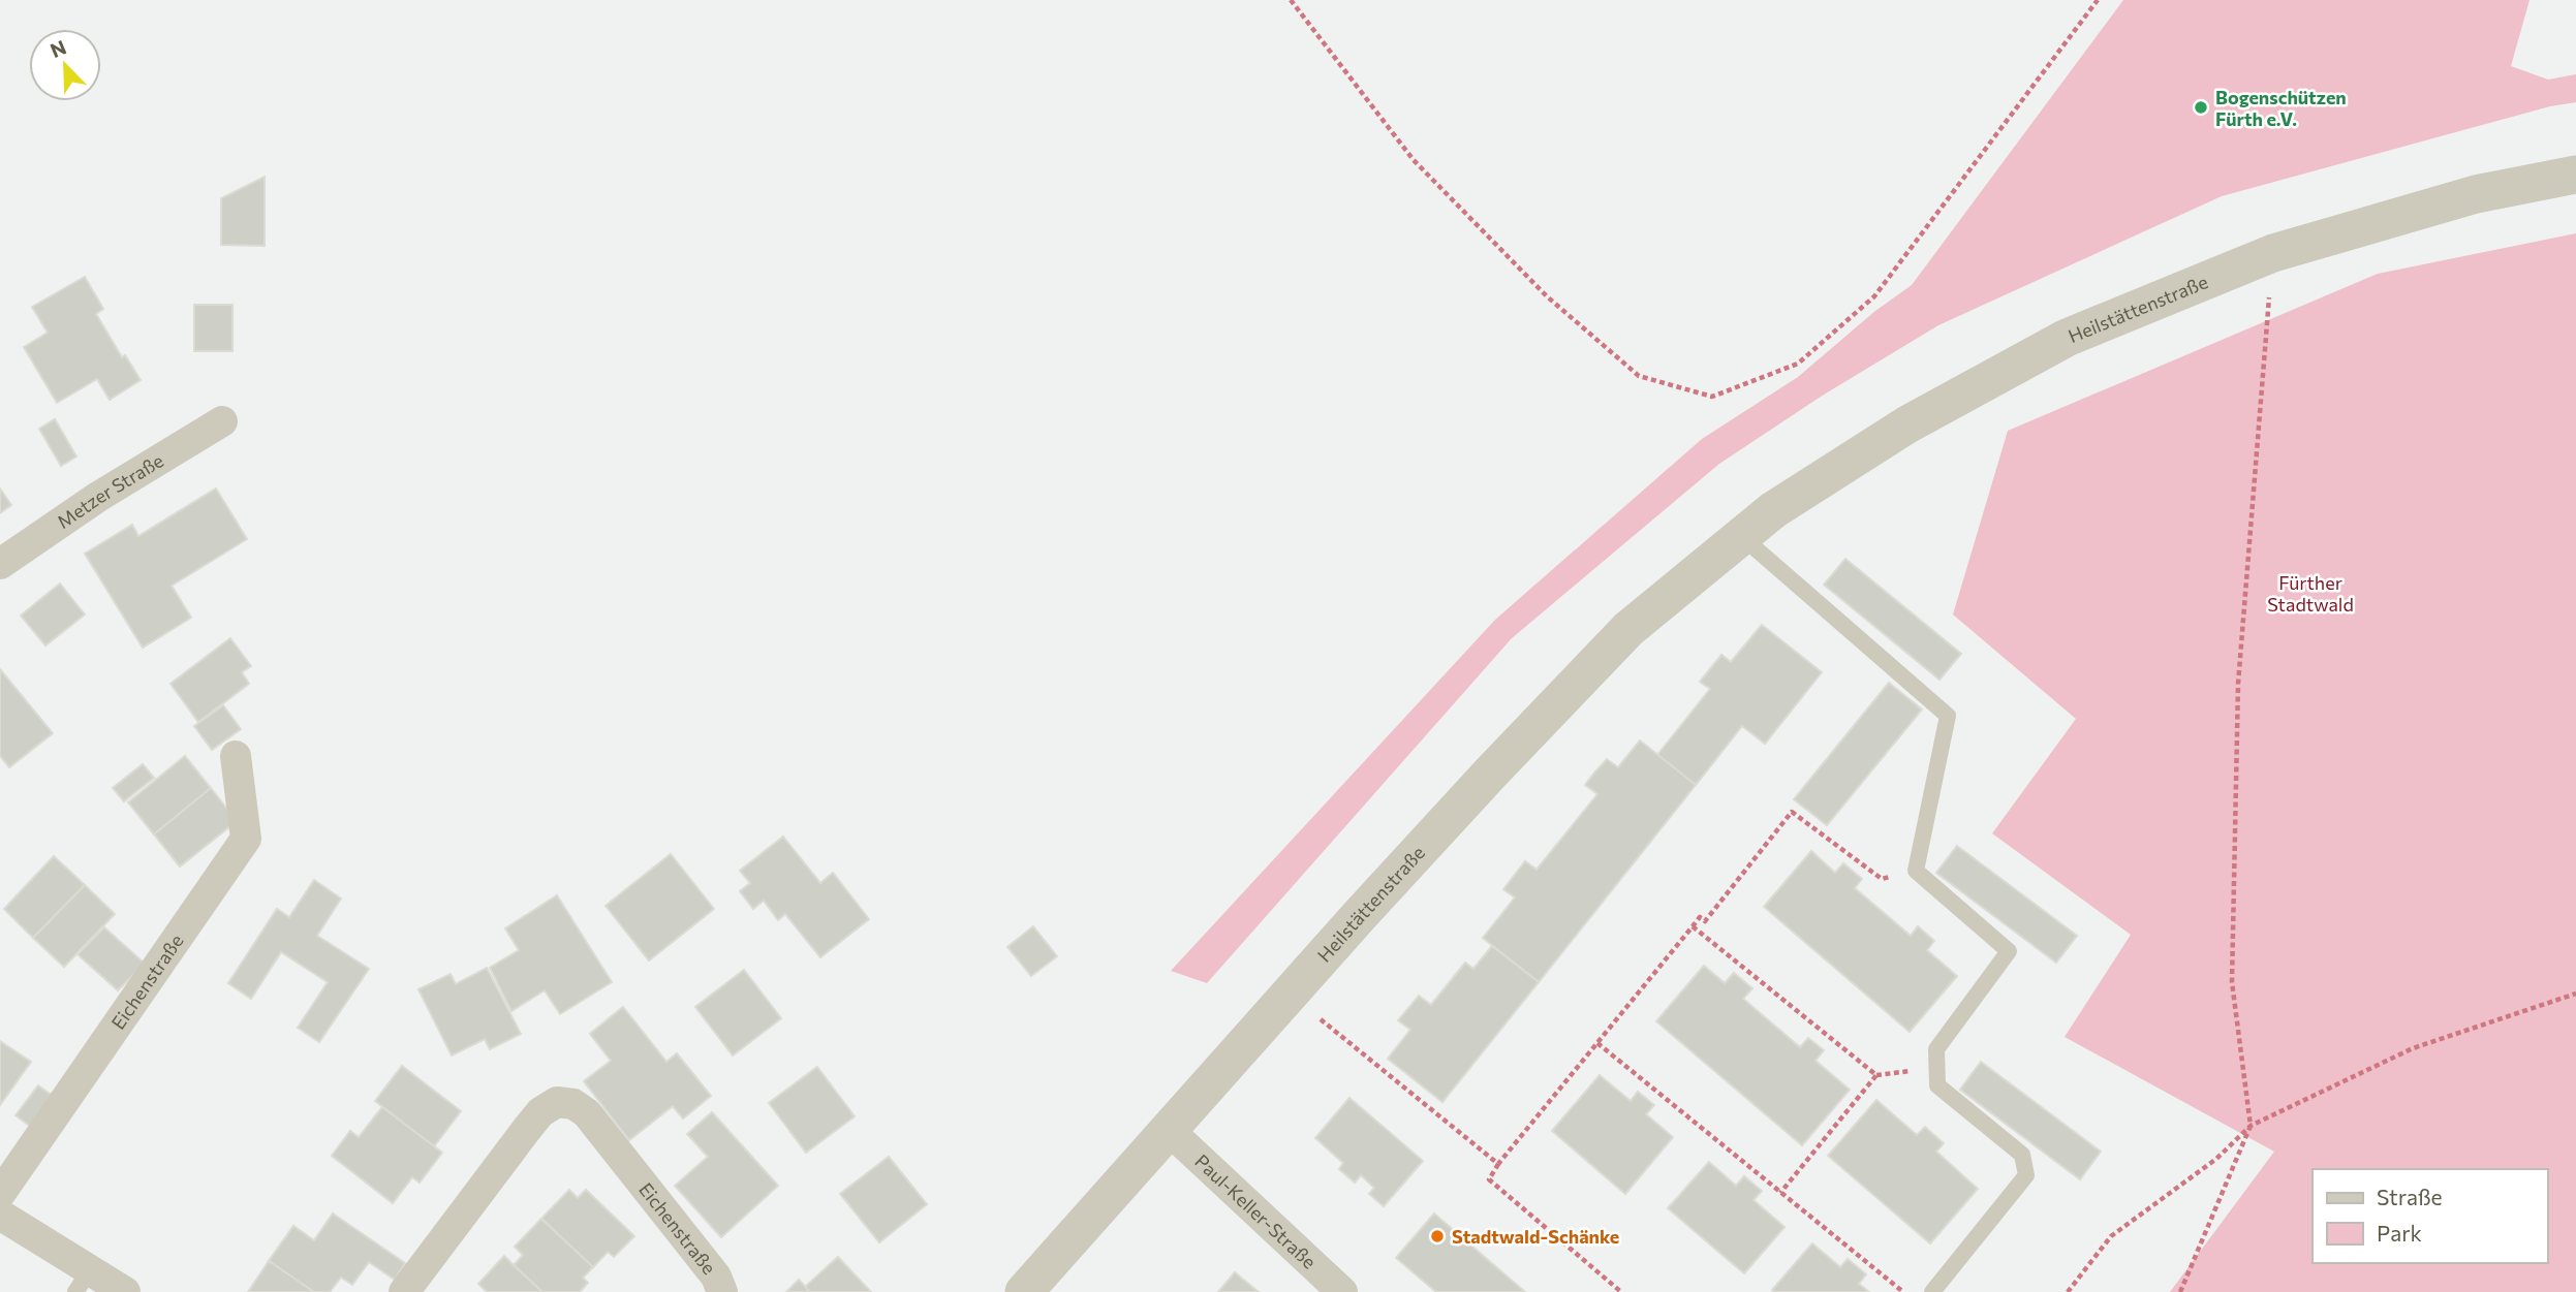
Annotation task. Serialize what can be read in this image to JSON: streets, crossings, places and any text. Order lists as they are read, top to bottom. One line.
{"streets":{"street":["Heilstättenstraße","Metzer Straße","Eichenstraße","Paul-Keller-Straße"]},"crossings":[["Heilstättenstraße","Paul-Keller-Straße"]],"parks":["Fürther Stadtwald"],"places":["Bogenschützen Fürth e.V.","Stadtwald-Schänke"],"legend":["Straße","Park"],"north":"top left"}
